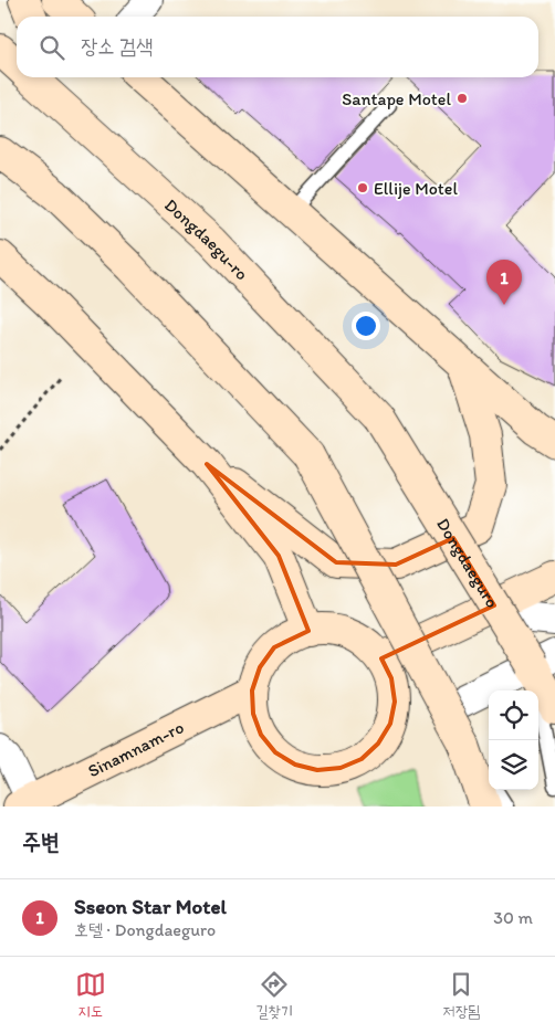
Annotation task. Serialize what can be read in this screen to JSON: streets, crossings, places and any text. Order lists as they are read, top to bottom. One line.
{"streets":{"main road":["Dongdaegu-ro","Dongdaeguro","Sinamnam-ro"]},"crossings":[["Dongdaegu-ro","Dongdaeguro"]],"places":["Santape Motel","Ellije Motel"],"page":{"search":"장소 검색","pins":"1","heading":"주변","list":[{"mark":"1","name":"Sseon Star Motel","note":"호텔 · Dongdaeguro","value":"30 m"}],"nav":["지도","길찾기","저장됨"]}}
